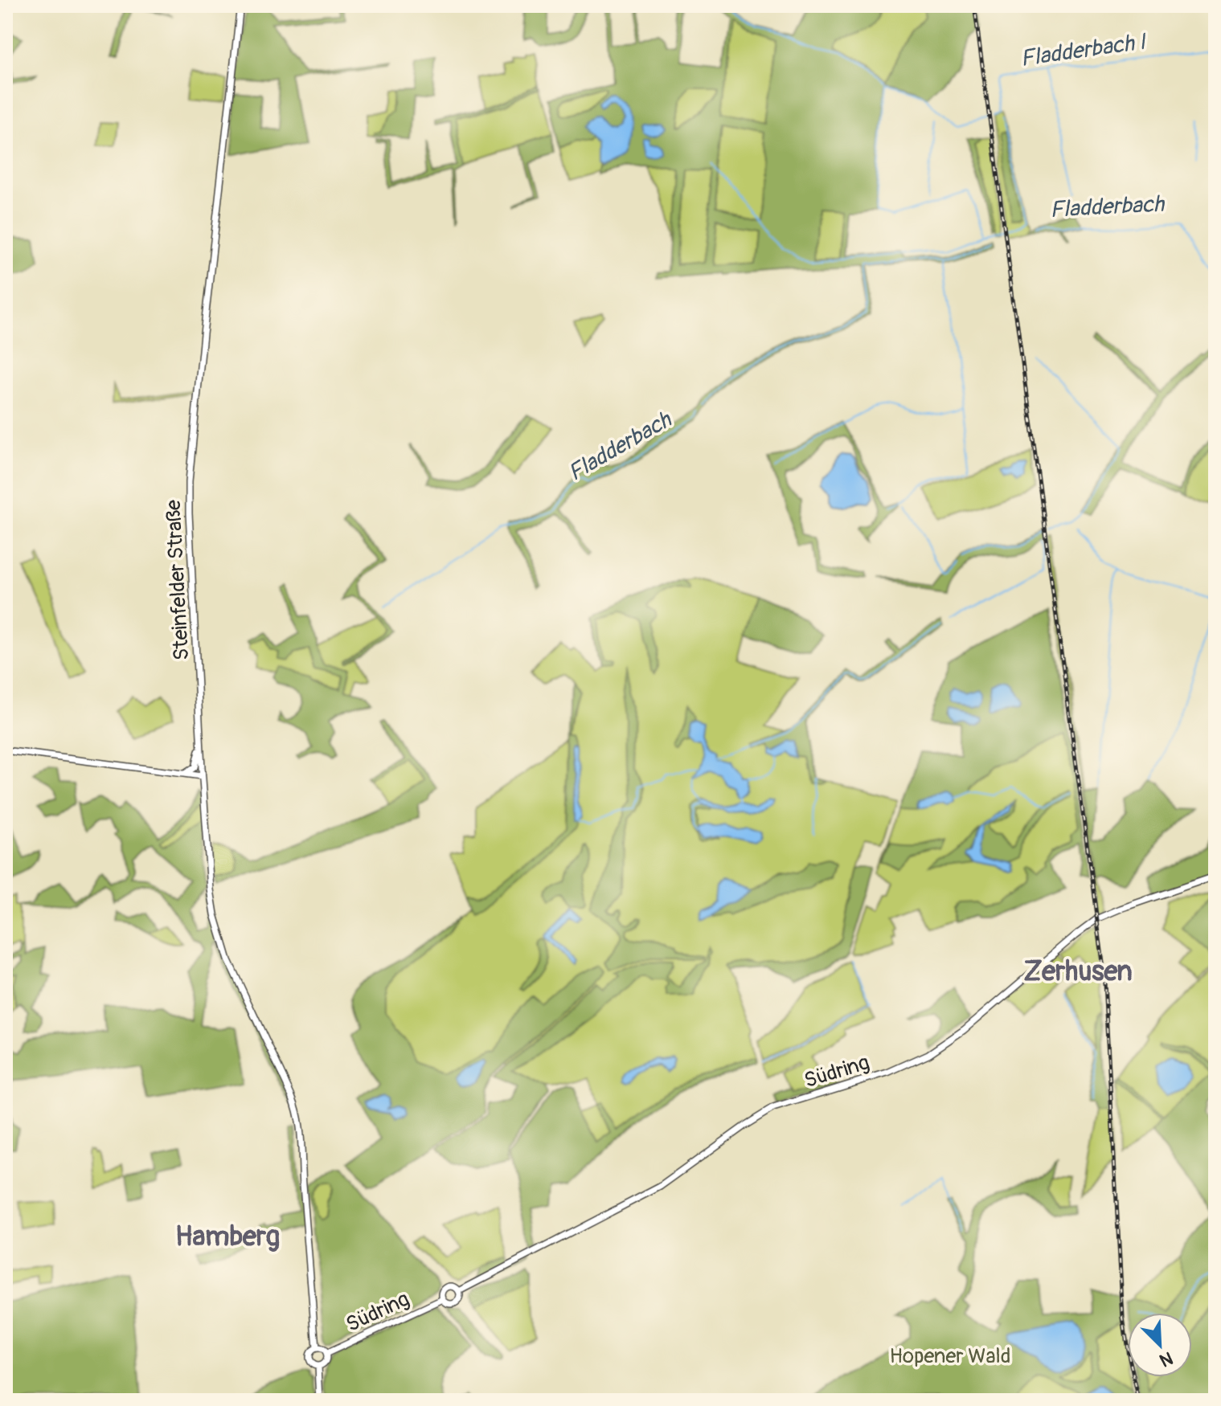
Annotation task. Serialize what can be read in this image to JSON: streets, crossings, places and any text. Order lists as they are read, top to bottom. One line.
{"streets":{"main road":["Steinfelder Straße","Südring"]},"crossings":[["Steinfelder Straße","Südring"]],"districts":["Zerhusen","Hamberg"],"water":["Fladderbach I","Fladderbach"],"parks":["Hopener Wald"],"north":"bottom right"}
